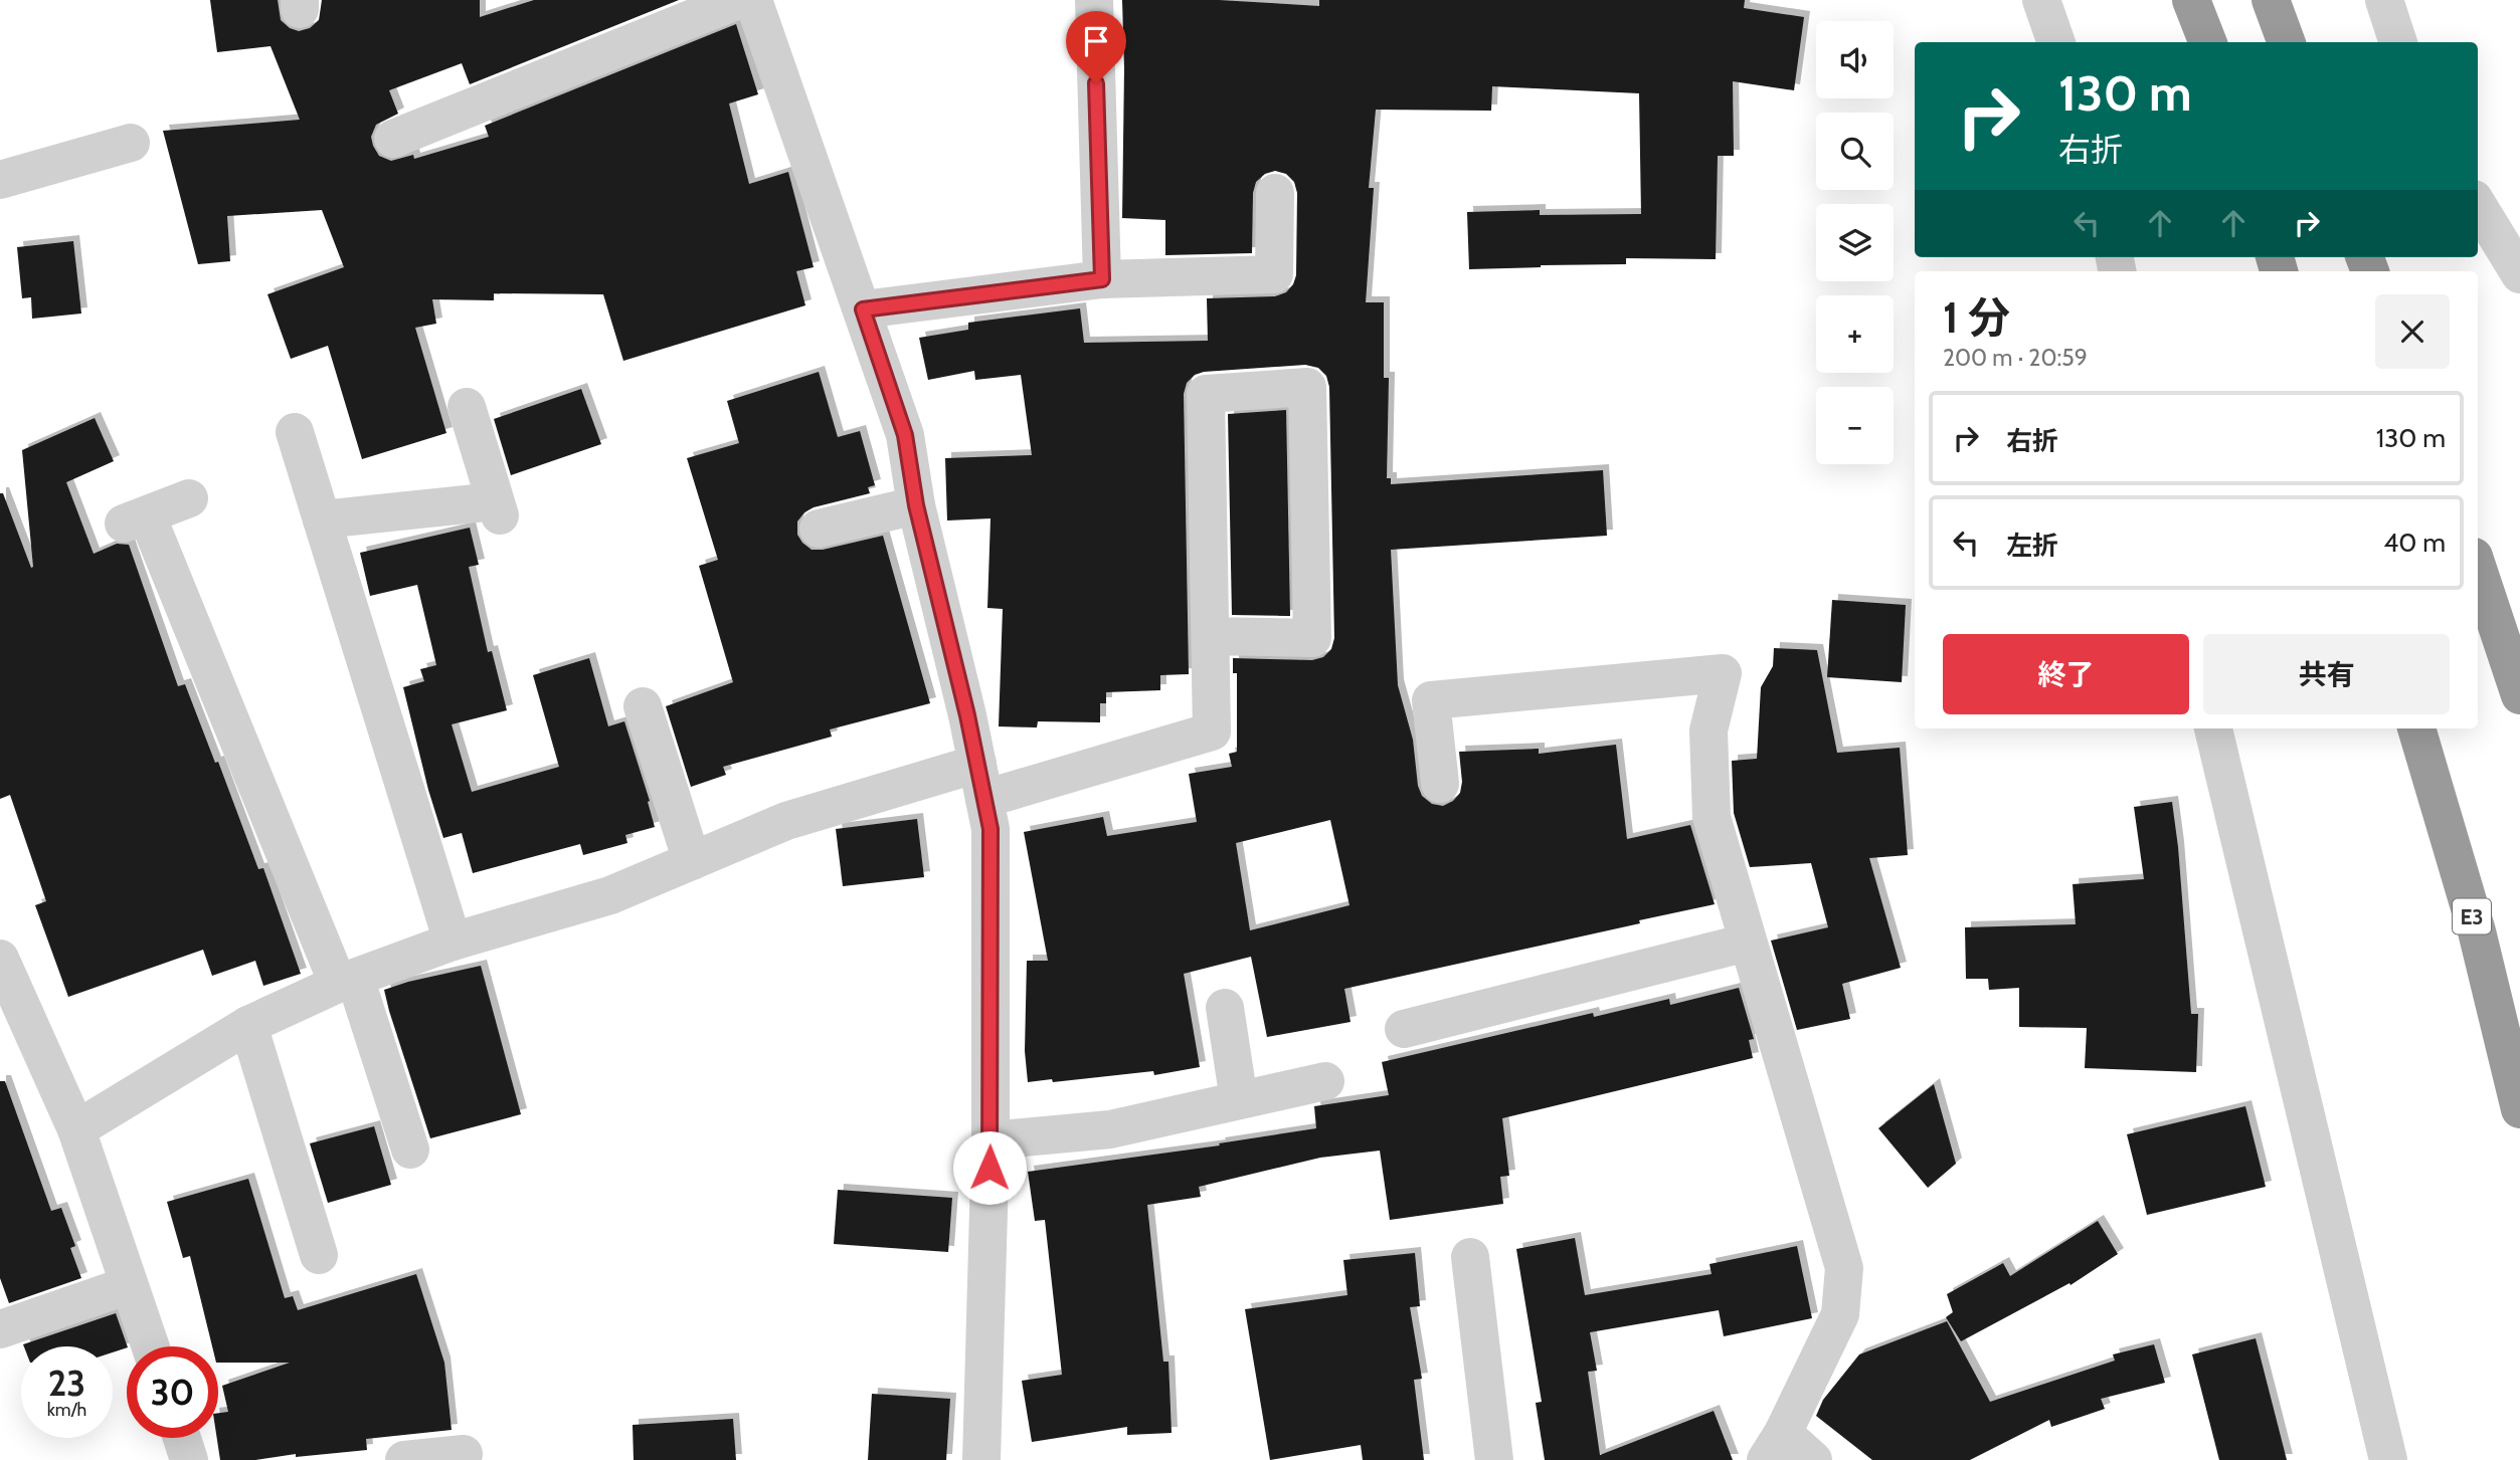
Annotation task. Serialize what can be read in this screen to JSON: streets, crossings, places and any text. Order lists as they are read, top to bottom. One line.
{"streets":{"highway":["E3"]},"page":{"map_buttons":["+","−"],"turn":["130 m","右折"],"heading":["1 分","200 m · 20:59"],"list":[{"name":"右折","value":"130 m"},{"name":"左折","value":"40 m"}],"buttons":["終了","共有"],"speed":"23 km/h","limit":"30"}}
